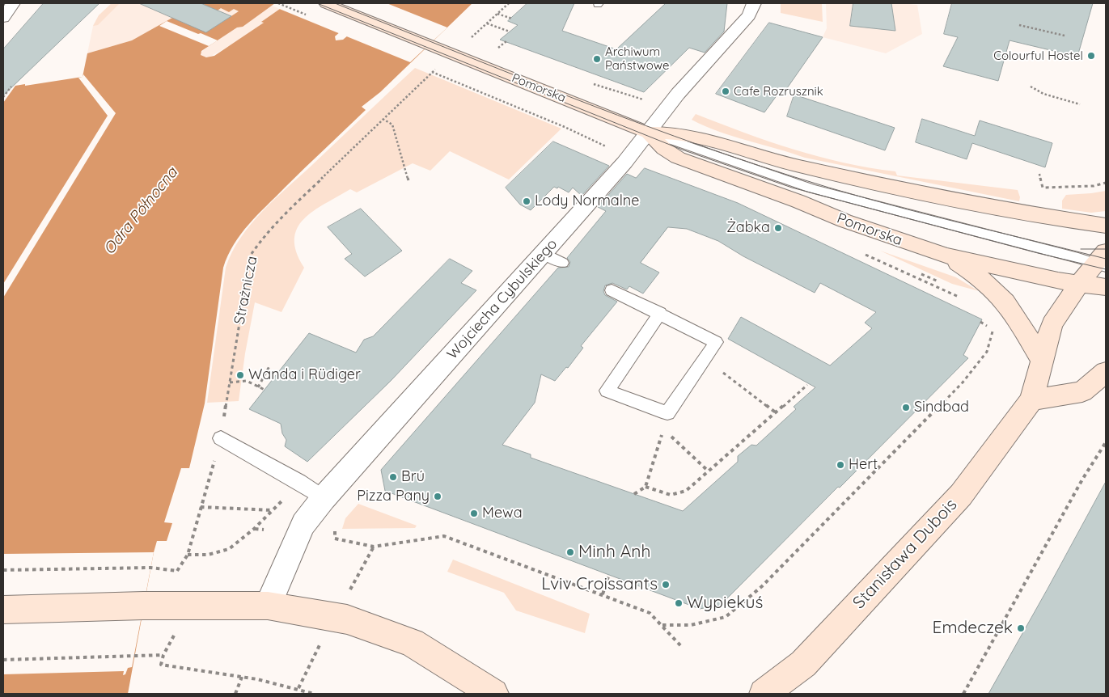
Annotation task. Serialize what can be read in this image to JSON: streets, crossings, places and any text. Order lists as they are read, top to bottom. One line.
{"streets":{"street":["Pomorska","Wojciecha Cybulskiego","Stanisława Dubois"],"path":["Strażnicza"]},"crossings":[["Pomorska","Wojciecha Cybulskiego"],["Pomorska","Stanisława Dubois"],["Strażnicza","Wojciecha Cybulskiego"]],"water":["Odra Północna"],"places":["Colourful Hostel","Archiwum Państwowe","Cafe Rozrusznik","Lody Normalne","Żabka","Wanda i Rüdiger","Sindbad","Hert","Brú","Pizza Pany","Mewa","Minh Anh","Lviv Croissants","Wypiekuś","Emdeczek"]}
